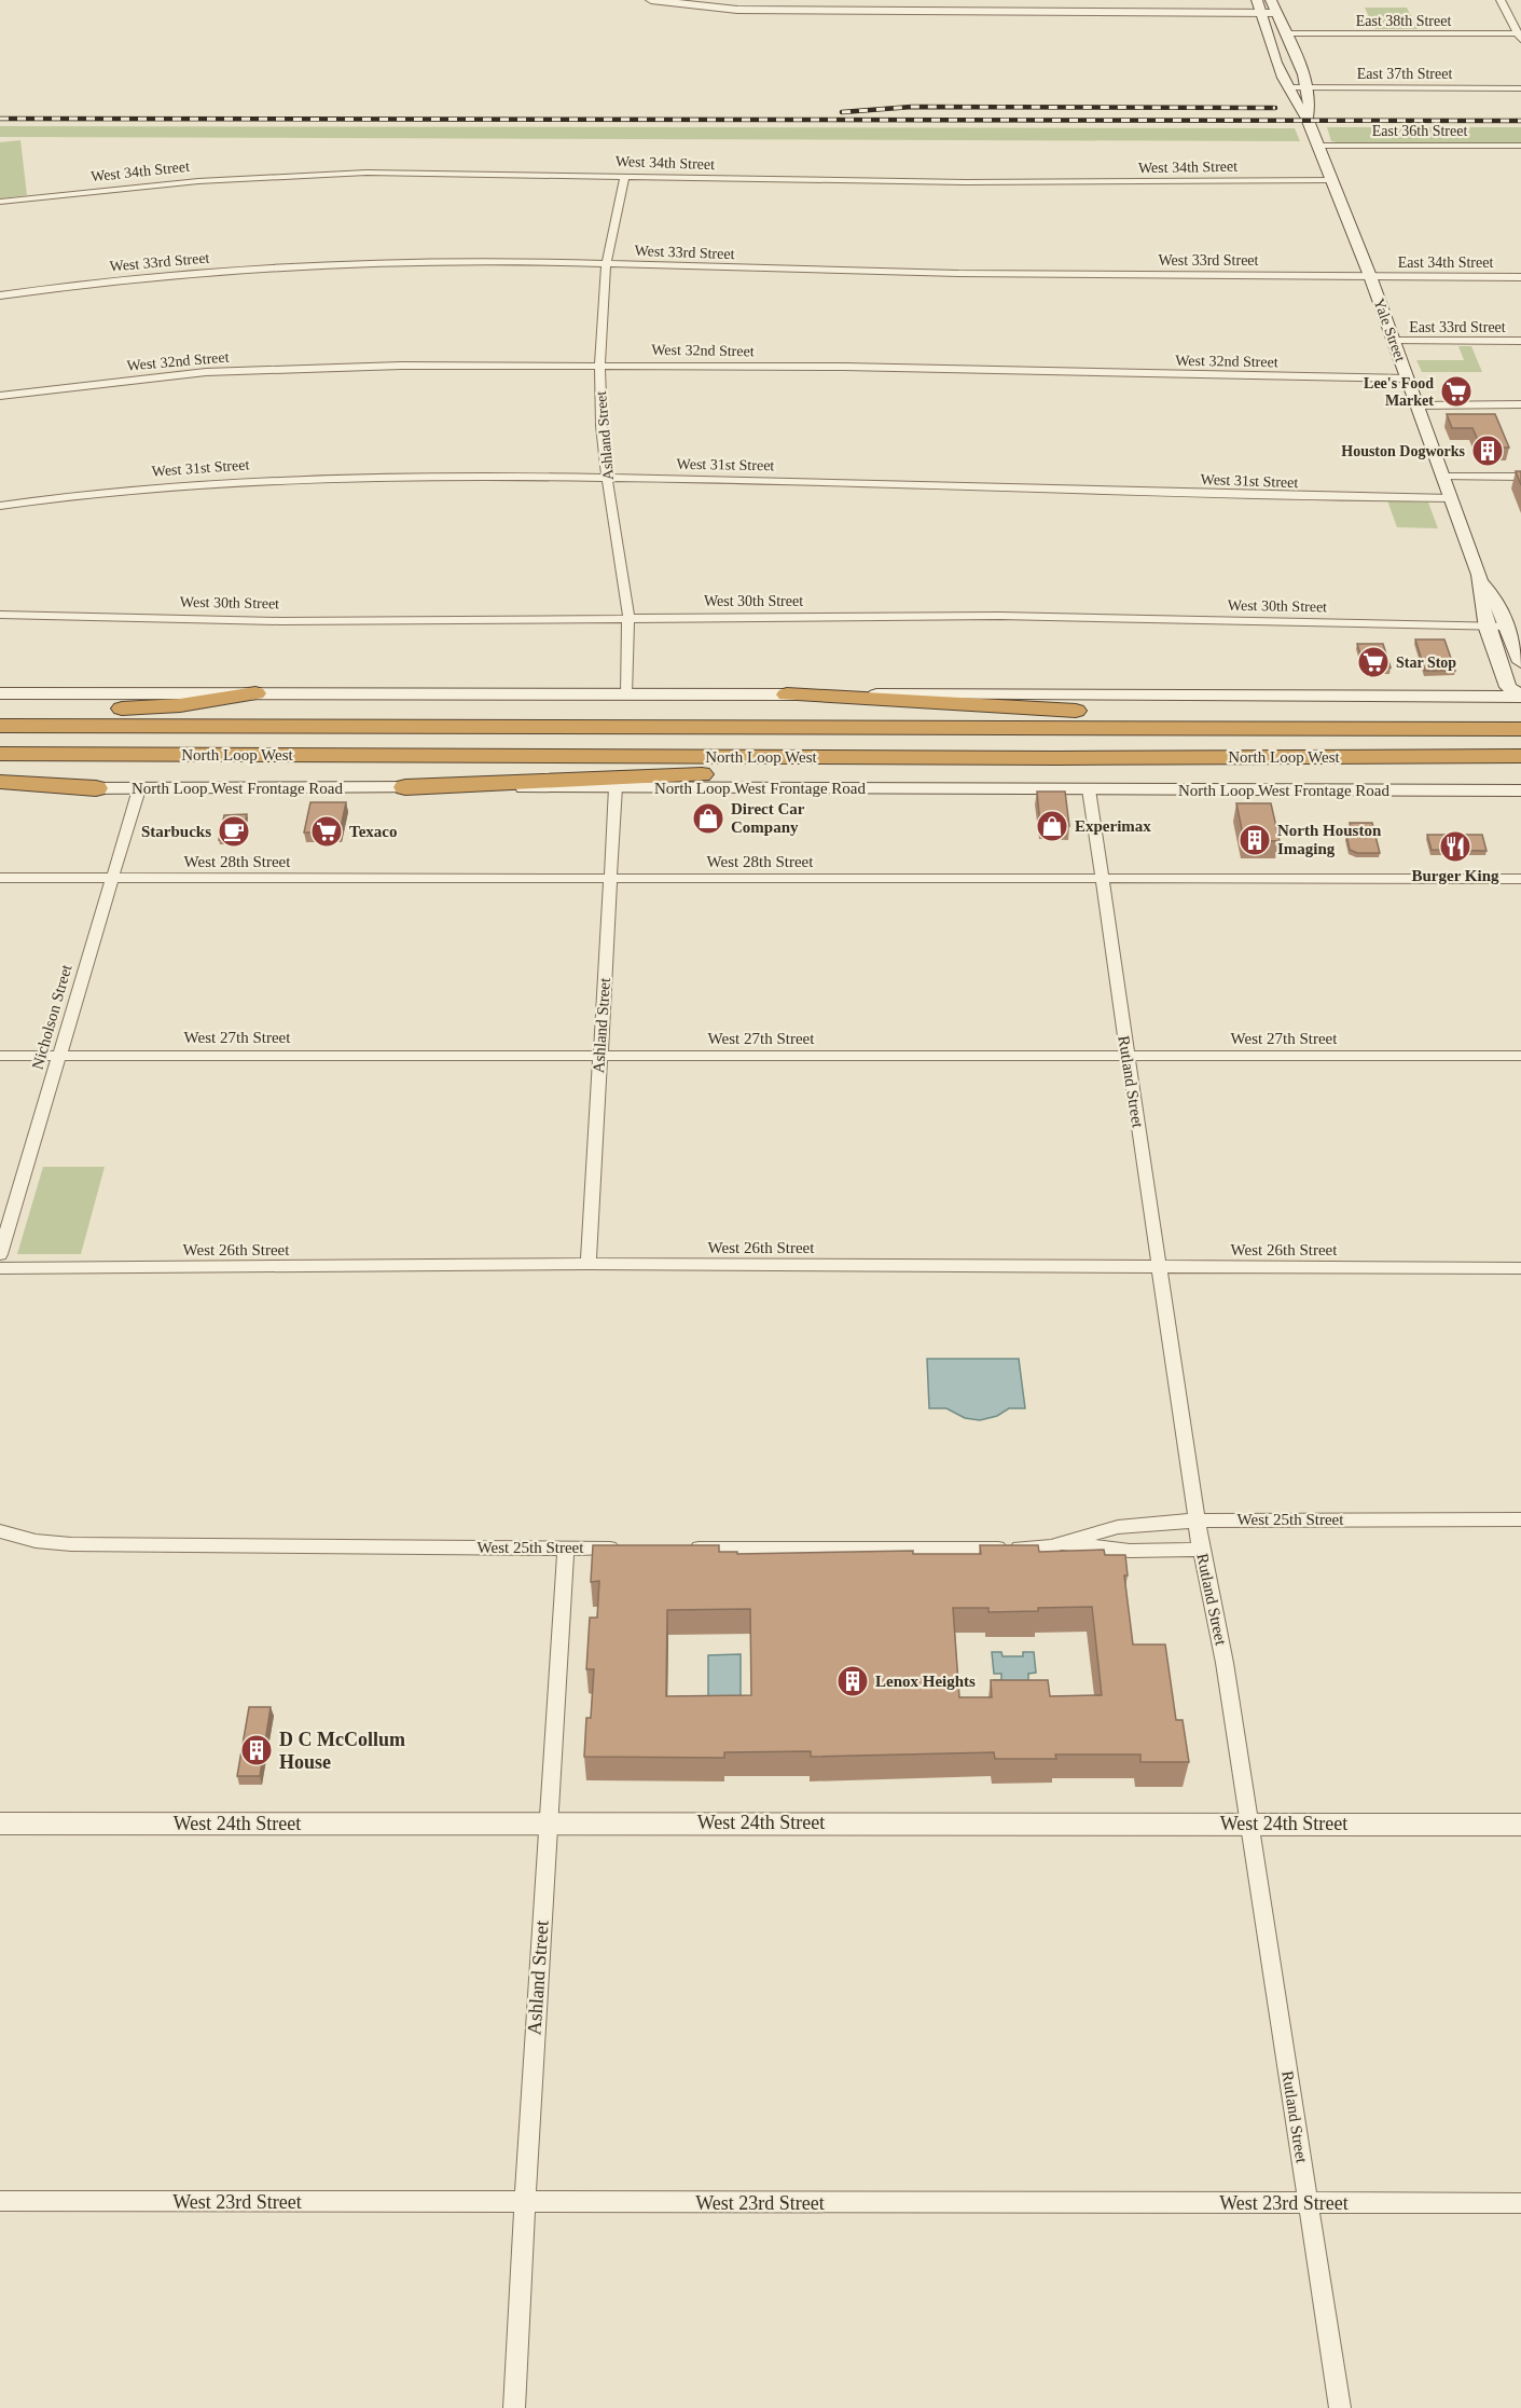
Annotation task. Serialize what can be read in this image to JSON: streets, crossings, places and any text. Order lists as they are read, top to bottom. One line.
{"streets":{"highway":["North Loop West"],"main road":["Yale Street","North Loop West Frontage Road"],"street":["East 38th Street","East 37th Street","East 36th Street","West 34th Street","West 33rd Street","East 34th Street","East 33rd Street","West 32nd Street","Ashland Street","West 31st Street","West 30th Street","West 28th Street","Nicholson Street","West 27th Street","Rutland Street","West 26th Street","West 25th Street","West 24th Street","West 23rd Street"]},"crossings":[["East 38th Street","Yale Street"],["East 37th Street","Yale Street"],["East 36th Street","Yale Street"],["West 34th Street","Yale Street"],["West 34th Street","Ashland Street"],["West 33rd Street","East 34th Street"],["West 33rd Street","Yale Street"],["West 33rd Street","Ashland Street"],["East 34th Street","Yale Street"],["East 33rd Street","Yale Street"],["Yale Street","West 32nd Street"],["Yale Street","West 31st Street"],["Yale Street","West 30th Street"],["West 32nd Street","Ashland Street"],["Ashland Street","West 31st Street"],["Ashland Street","West 30th Street"],["Ashland Street","North Loop West Frontage Road"],["Ashland Street","West 28th Street"],["Ashland Street","West 27th Street"],["Ashland Street","West 26th Street"],["Ashland Street","West 25th Street"],["Ashland Street","West 24th Street"],["Ashland Street","West 23rd Street"],["North Loop West Frontage Road","Nicholson Street"],["North Loop West Frontage Road","Rutland Street"],["West 28th Street","Nicholson Street"],["West 28th Street","Rutland Street"],["Nicholson Street","West 27th Street"],["West 27th Street","Rutland Street"],["Rutland Street","West 26th Street"],["Rutland Street","West 25th Street"],["Rutland Street","West 24th Street"],["Rutland Street","West 23rd Street"]],"places":{"supermarket":["Lee's Food Market","Star Stop","Texaco"],"building":["Houston Dogworks","North Houston Imaging","Lenox Heights","D C McCollum House"],"shop":["Direct Car Company","Experimax"],"cafe":["Starbucks"],"restaurant":["Burger King"]}}
